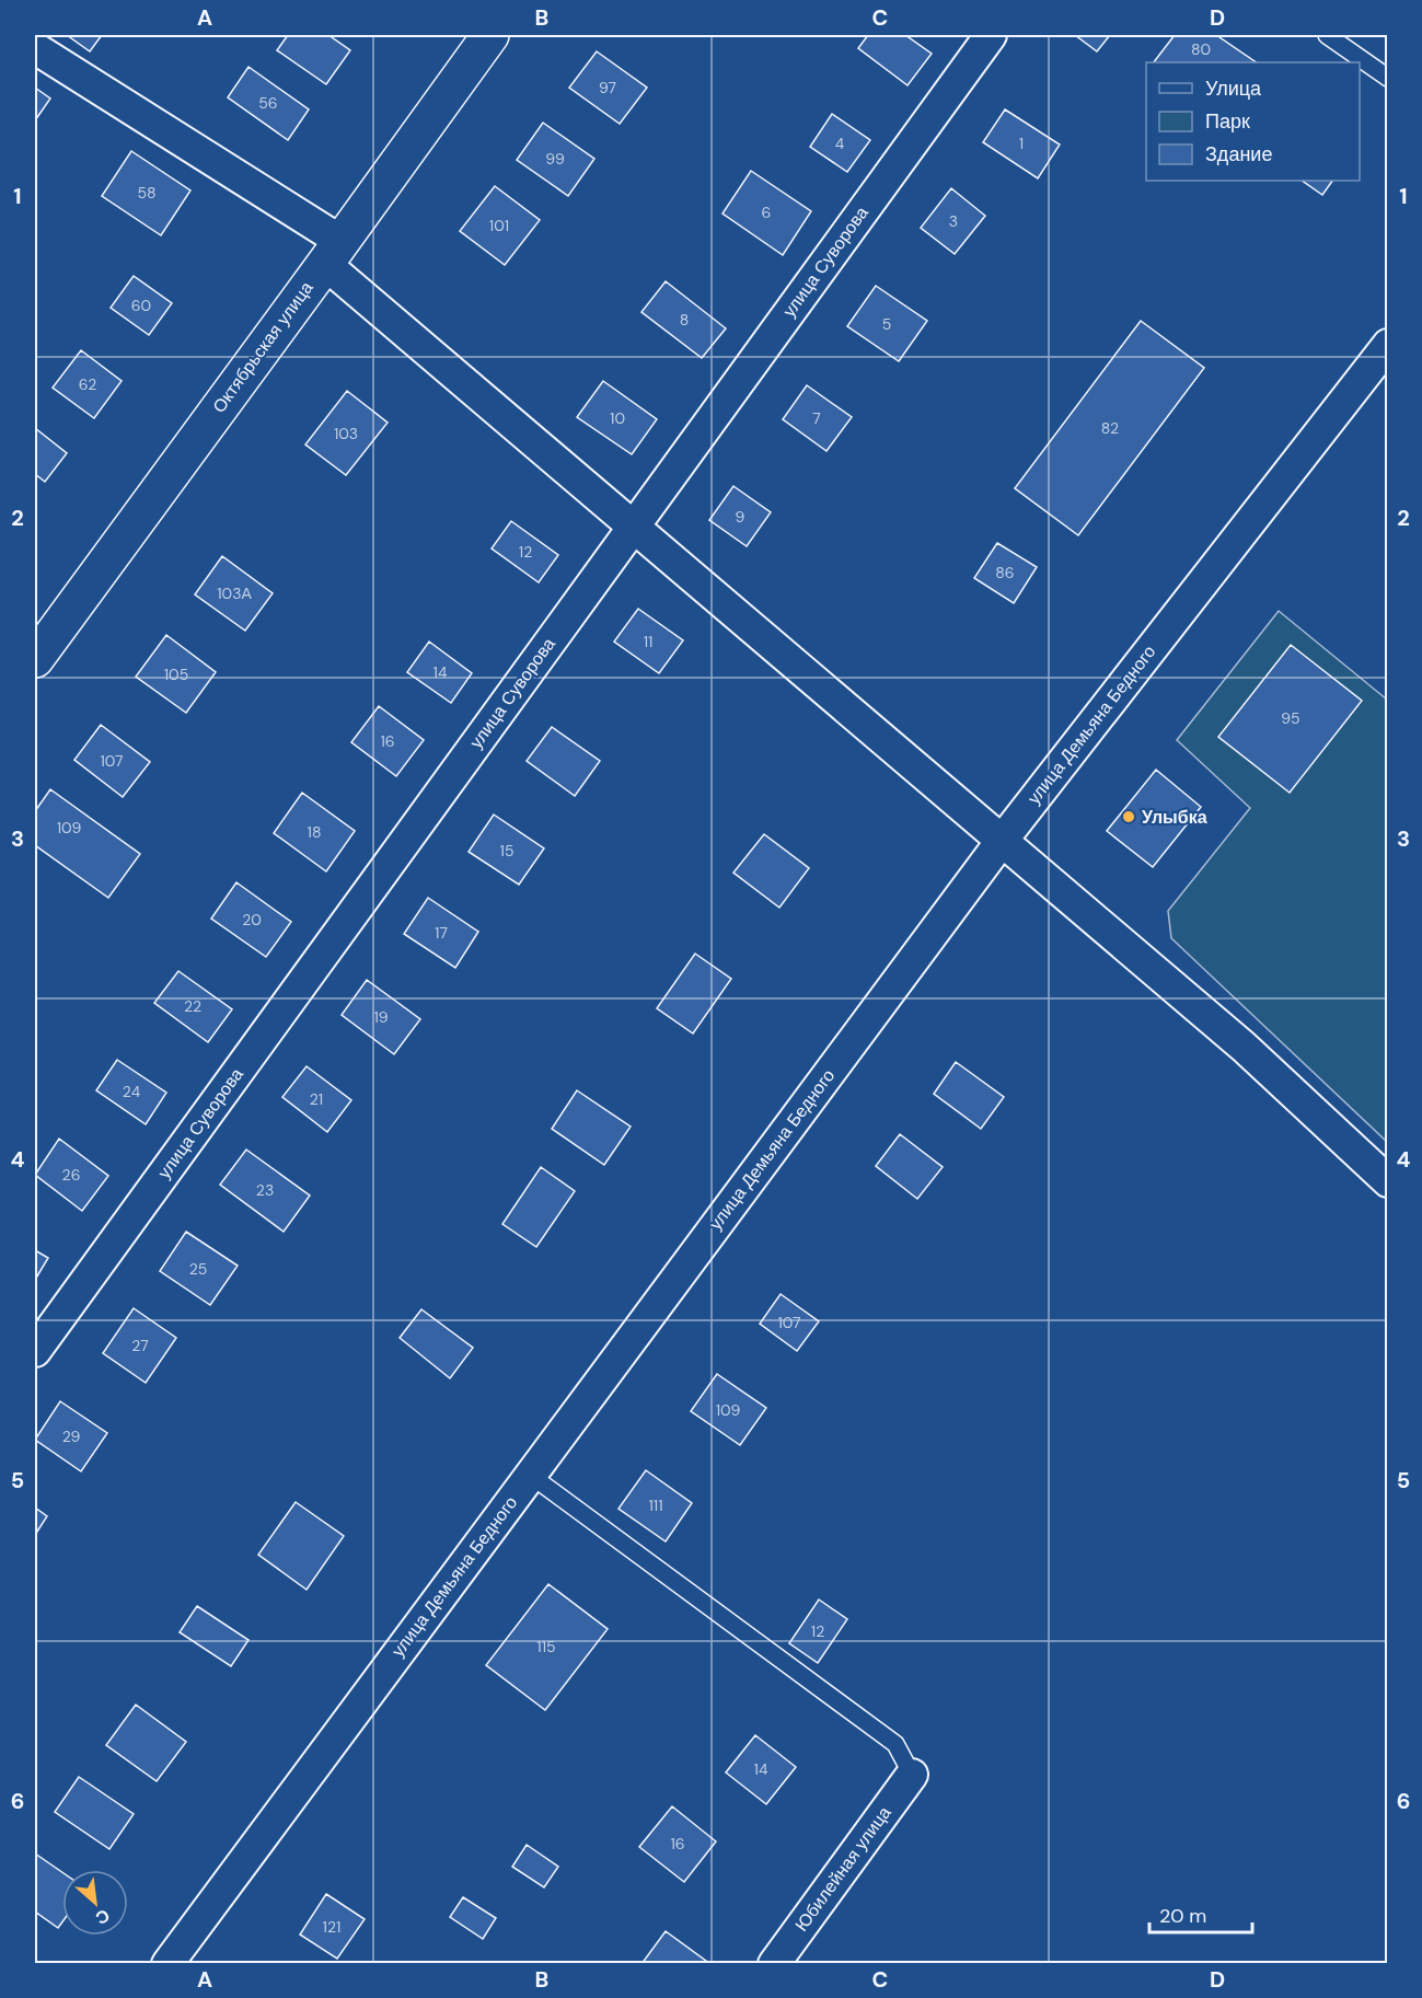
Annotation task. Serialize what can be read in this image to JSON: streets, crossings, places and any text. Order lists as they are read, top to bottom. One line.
{"streets":{"street":["улица Суворова","Октябрьская улица","улица Демьяна Бедного","Юбилейная улица"]},"places":["Улыбка"],"house_numbers":["80","97","56","4","1","99","58","6","3","101","60","8","5","62","10","7","82","103","9","12","86","103А","11","14","105","95","16","107","109","18","15","20","17","22","19","24","21","26","23","25","107","27","109","29","111","12","115","14","16","121"],"legend":["Улица","Парк","Здание"],"scale_bar":"20 m","north":"bottom right","grid":{"columns":["A","B","C","D"],"rows":["1","2","3","4","5","6"]}}
